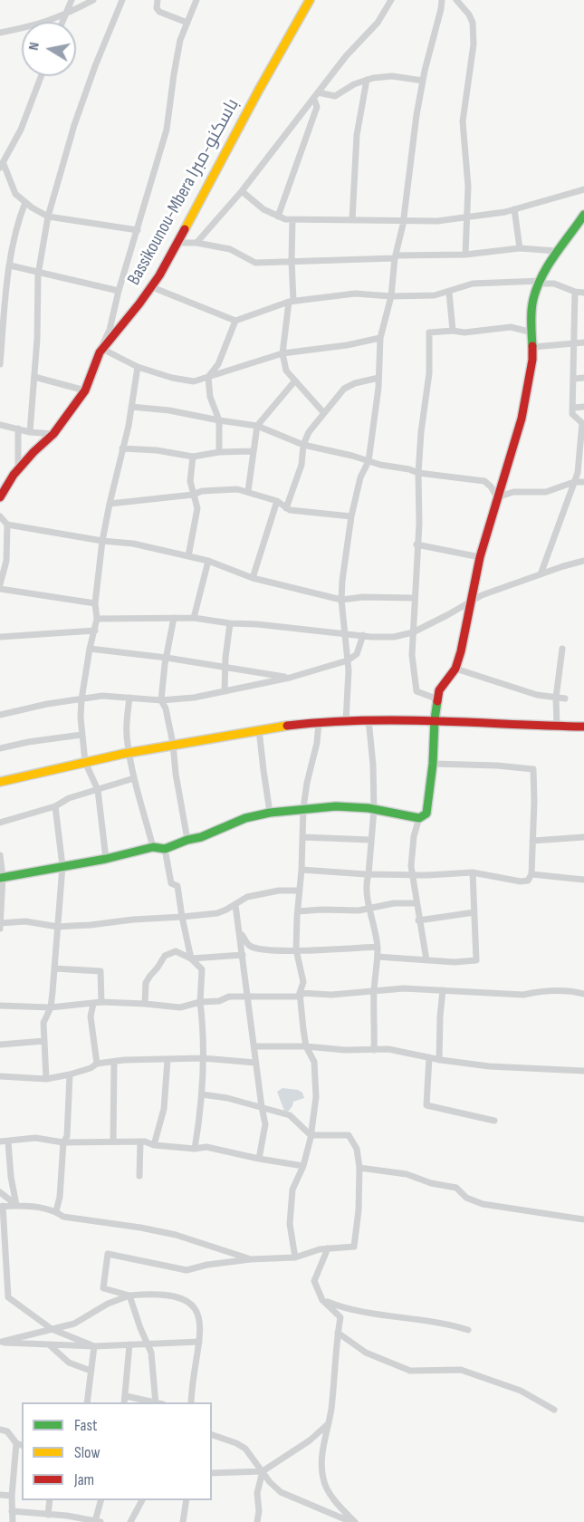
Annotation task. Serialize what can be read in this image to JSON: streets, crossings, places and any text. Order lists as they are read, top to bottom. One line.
{"streets":{"street":["Bassikounou-Mbera باسكنو-مبرا"]},"legend":["Fast","Slow","Jam"],"north":"left"}
